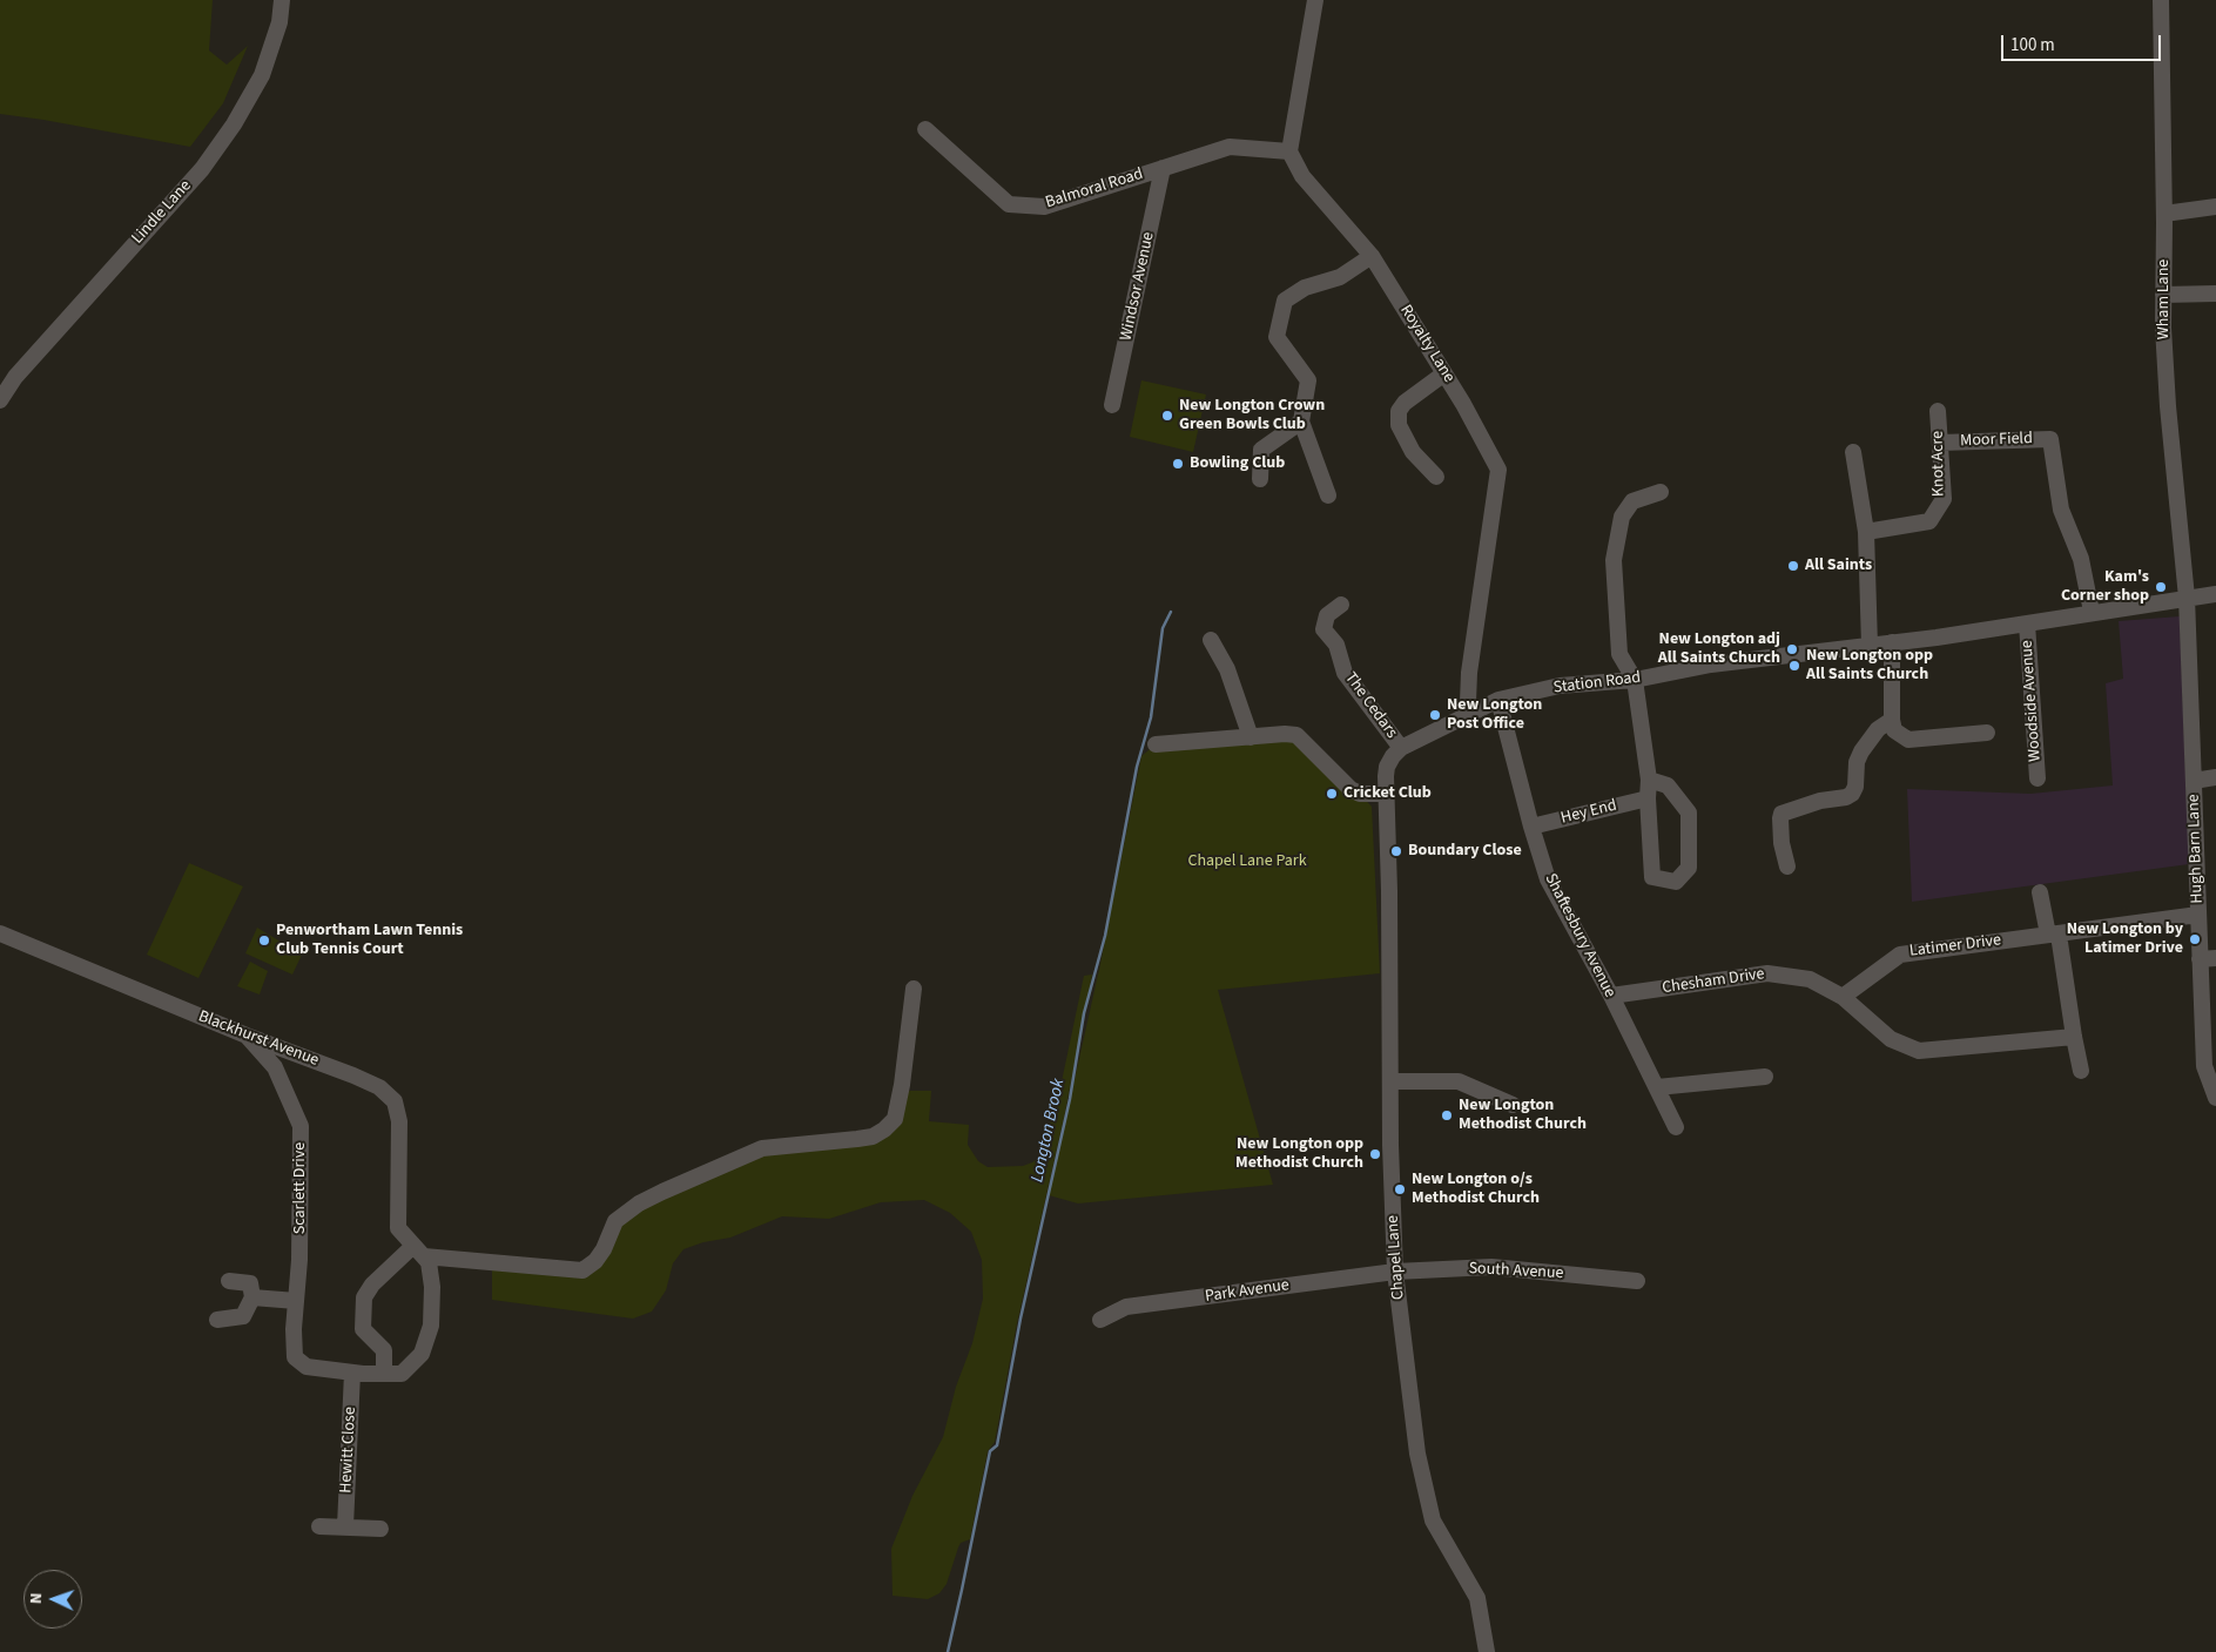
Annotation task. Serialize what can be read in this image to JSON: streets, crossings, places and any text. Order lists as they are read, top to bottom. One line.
{"streets":{"street":["Balmoral Road","Lindle Lane","Windsor Avenue","Wham Lane","Royalty Lane","Moor Field","Knot Acre","Station Road","Woodside Avenue","The Cedars","Hey End","Hugh Barn Lane","Shaftesbury Avenue","Latimer Drive","Chesham Drive","Blackhurst Avenue","Scarlett Drive","Chapel Lane","South Avenue","Park Avenue","Hewitt Close"]},"crossings":[["Balmoral Road","Windsor Avenue"],["Balmoral Road","Royalty Lane"],["Wham Lane","Station Road"],["Wham Lane","Hugh Barn Lane"],["Royalty Lane","Station Road"],["Moor Field","Knot Acre"],["Moor Field","Station Road"],["Station Road","Woodside Avenue"],["Station Road","The Cedars"],["Station Road","Hugh Barn Lane"],["Station Road","Shaftesbury Avenue"],["Station Road","Chapel Lane"],["The Cedars","Chapel Lane"],["Hey End","Shaftesbury Avenue"],["Hugh Barn Lane","Latimer Drive"],["Shaftesbury Avenue","Chesham Drive"],["Latimer Drive","Chesham Drive"],["Blackhurst Avenue","Scarlett Drive"],["Scarlett Drive","Hewitt Close"],["Chapel Lane","South Avenue"],["Chapel Lane","Park Avenue"],["South Avenue","Park Avenue"]],"water":["Longton Brook"],"parks":["Chapel Lane Park"],"places":["New Longton Crown Green Bowls Club","Bowling Club","All Saints","Kam's Corner shop","New Longton adj All Saints Church","New Longton opp All Saints Church","New Longton Post Office","Cricket Club","Boundary Close","New Longton by Latimer Drive","Penwortham Lawn Tennis Club Tennis Court","New Longton Methodist Church","New Longton opp Methodist Church","New Longton o/s Methodist Church"],"scale_bar":"100 m","north":"left"}
